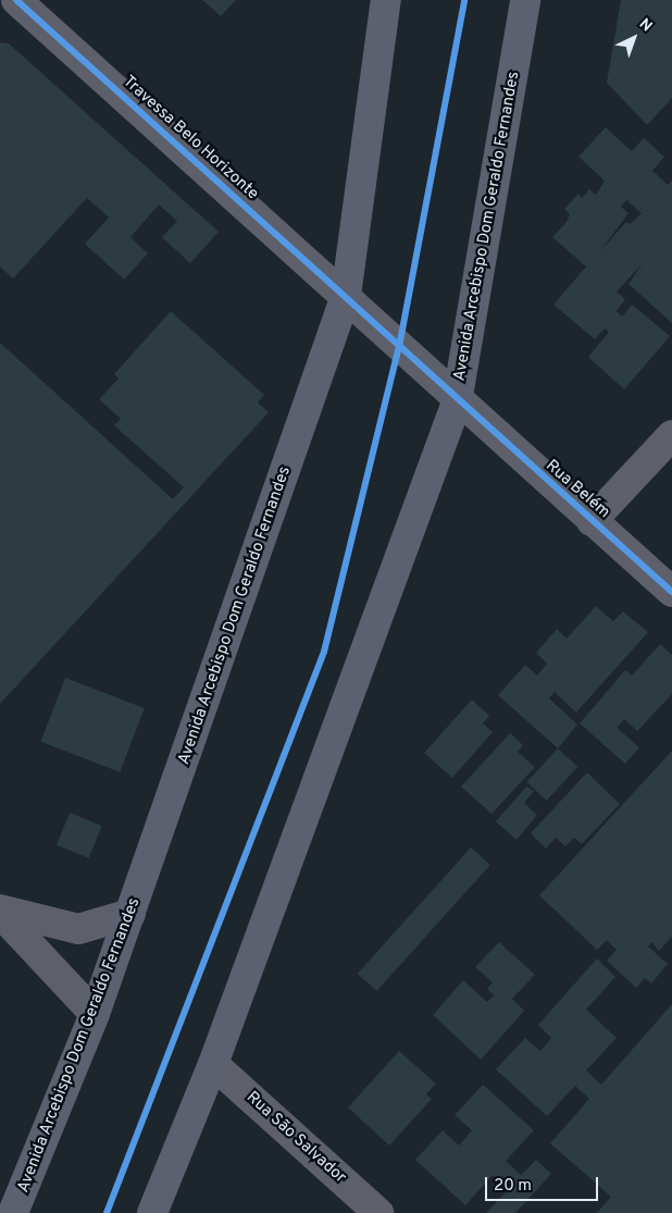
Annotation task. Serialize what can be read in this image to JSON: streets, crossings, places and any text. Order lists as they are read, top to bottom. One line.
{"streets":{"main road":["Avenida Arcebispo Dom Geraldo Fernandes"],"street":["Travessa Belo Horizonte","Rua Belém","Rua São Salvador"]},"crossings":[["Travessa Belo Horizonte","Avenida Arcebispo Dom Geraldo Fernandes"],["Travessa Belo Horizonte","Rua Belém"],["Avenida Arcebispo Dom Geraldo Fernandes","Rua Belém"],["Avenida Arcebispo Dom Geraldo Fernandes","Rua São Salvador"]],"scale_bar":"20 m","north":"top right"}
